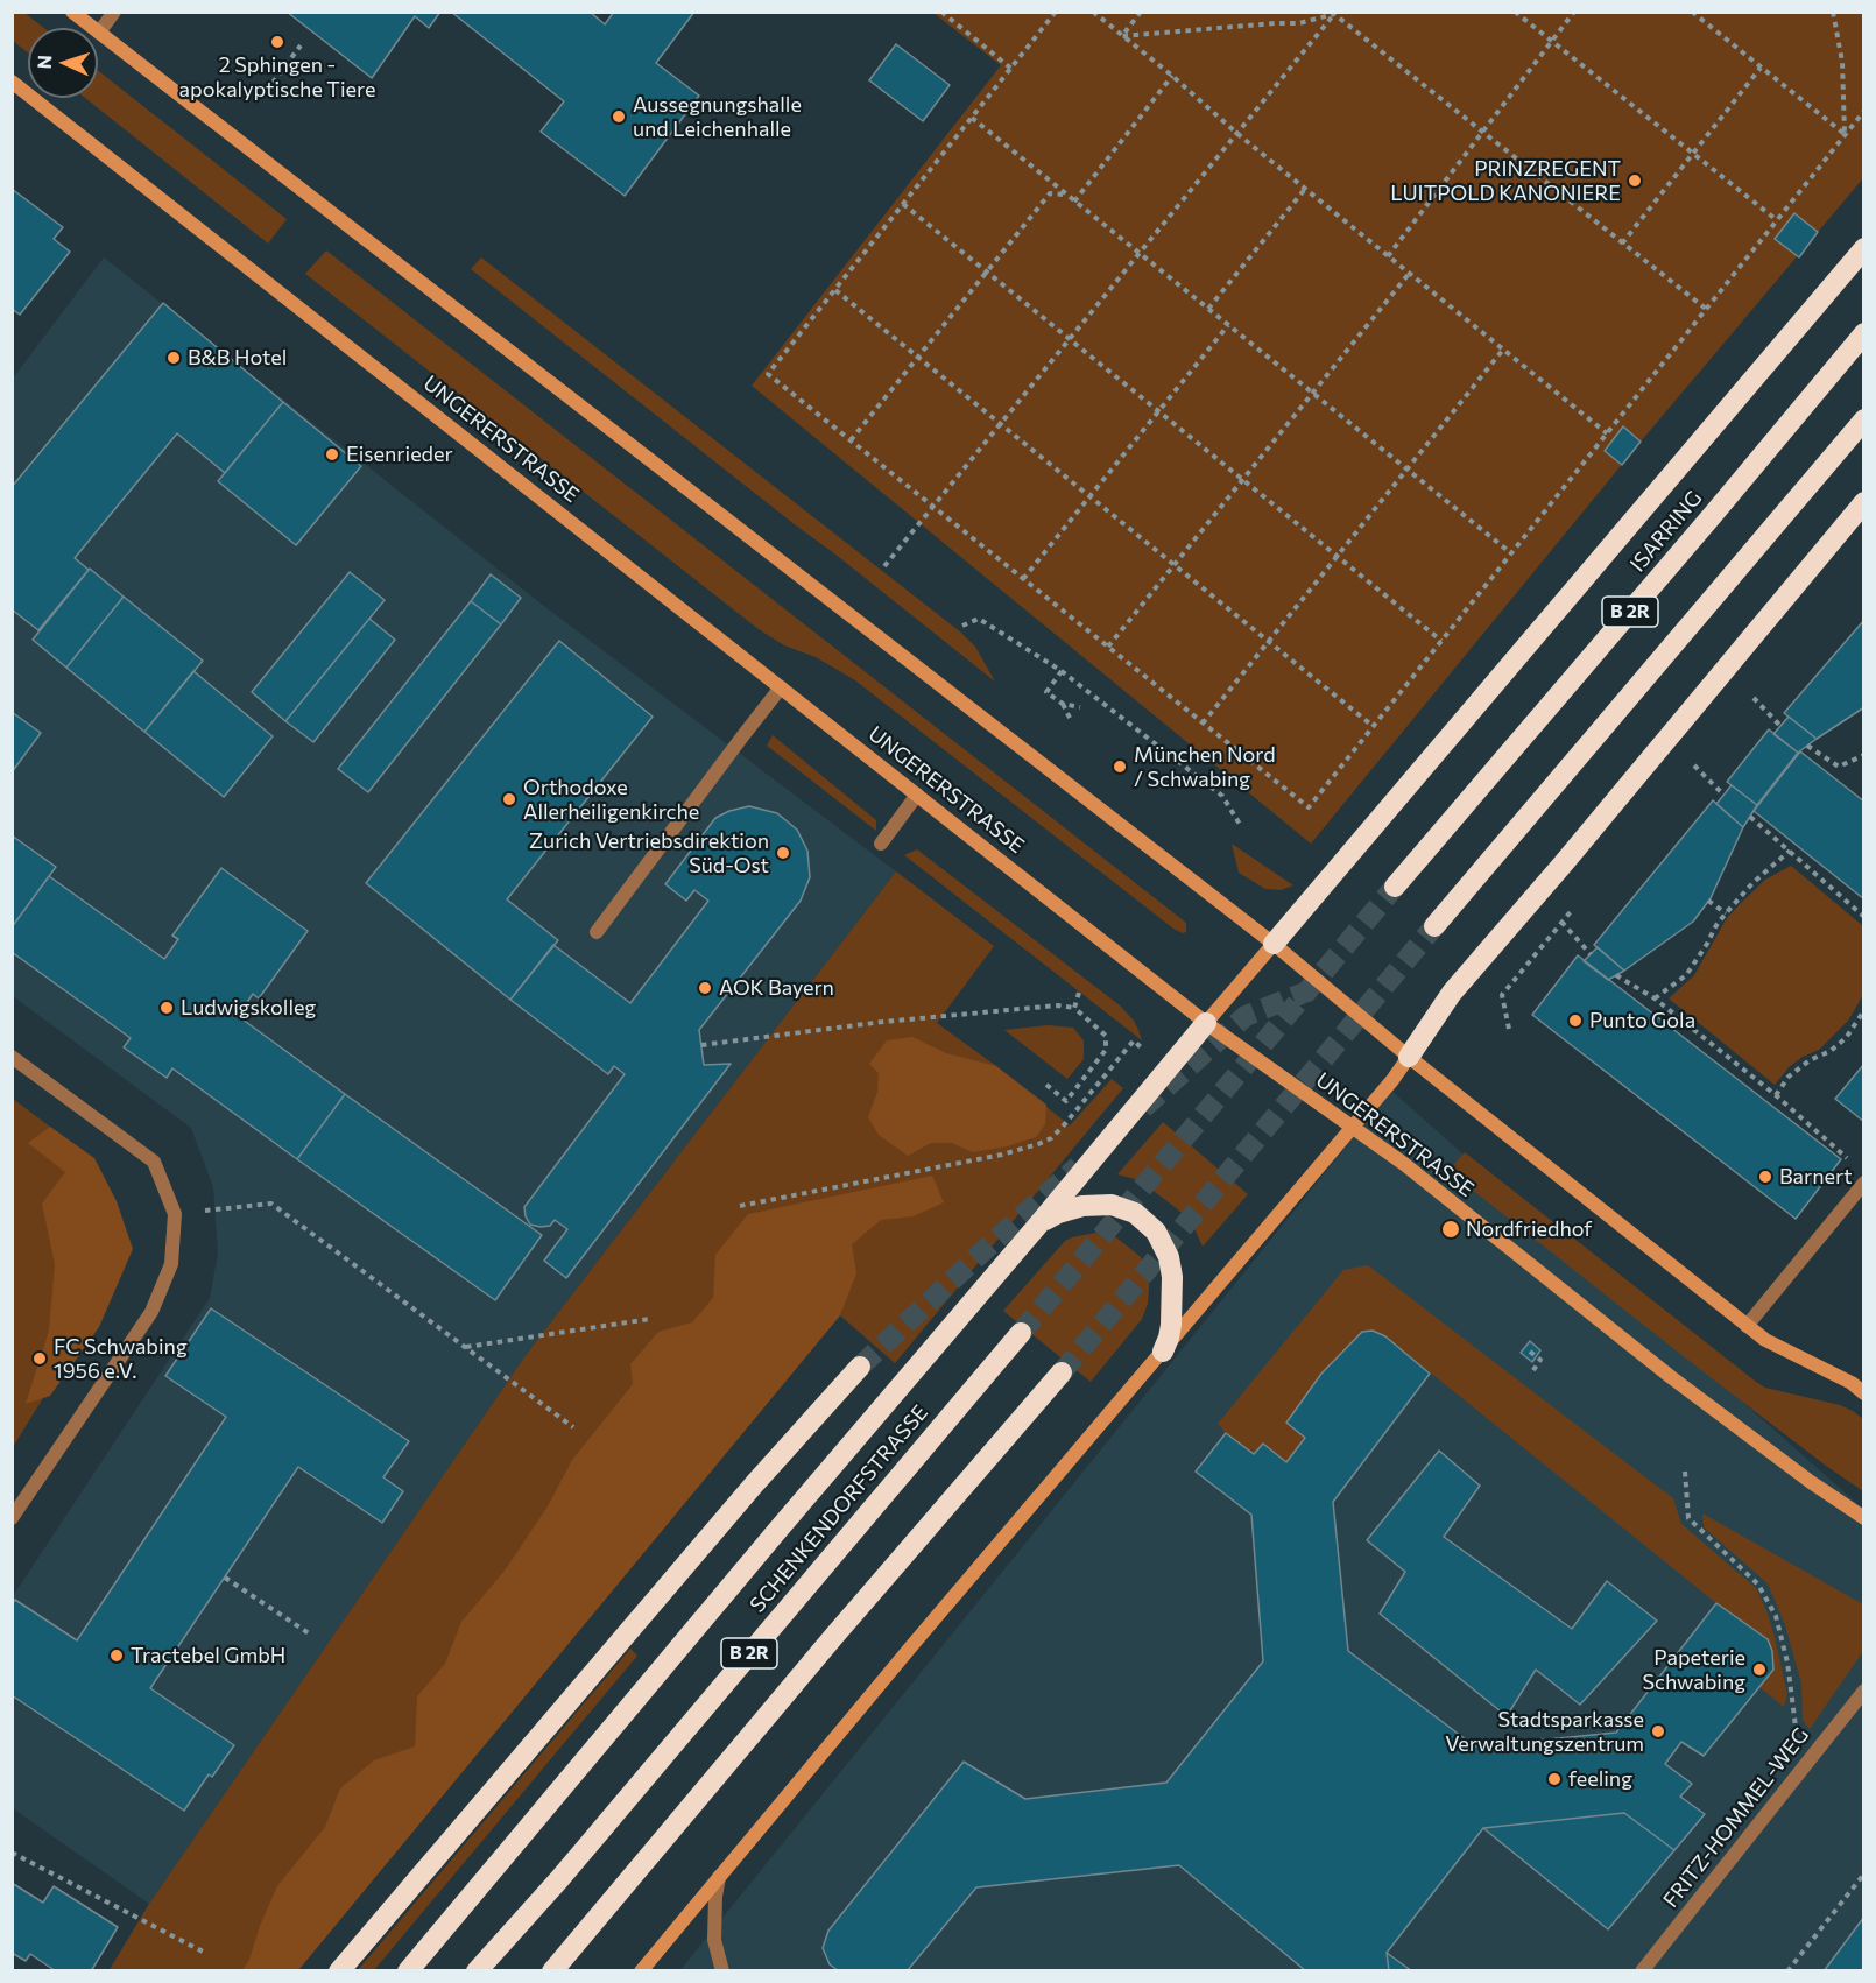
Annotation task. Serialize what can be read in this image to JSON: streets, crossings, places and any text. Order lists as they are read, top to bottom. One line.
{"streets":{"highway":["ISARRING","B 2R","SCHENKENDORFSTRASSE"],"main road":["UNGERERSTRASSE"],"street":["FRITZ-HOMMEL-WEG"]},"places":["2 Sphingen - apokalyptische Tiere","Aussegnungshalle und Leichenhalle","PRINZREGENT LUITPOLD KANONIERE","B&B Hotel","Eisenrieder","München Nord / Schwabing","Orthodoxe Allerheiligenkirche","Zurich Vertriebsdirektion Süd-Ost","AOK Bayern","Ludwigskolleg","Punto Gola","Barnert","Nordfriedhof","FC Schwabing 1956 e.V.","Tractebel GmbH","Papeterie Schwabing","Stadtsparkasse Verwaltungszentrum","feeling"],"north":"left"}
